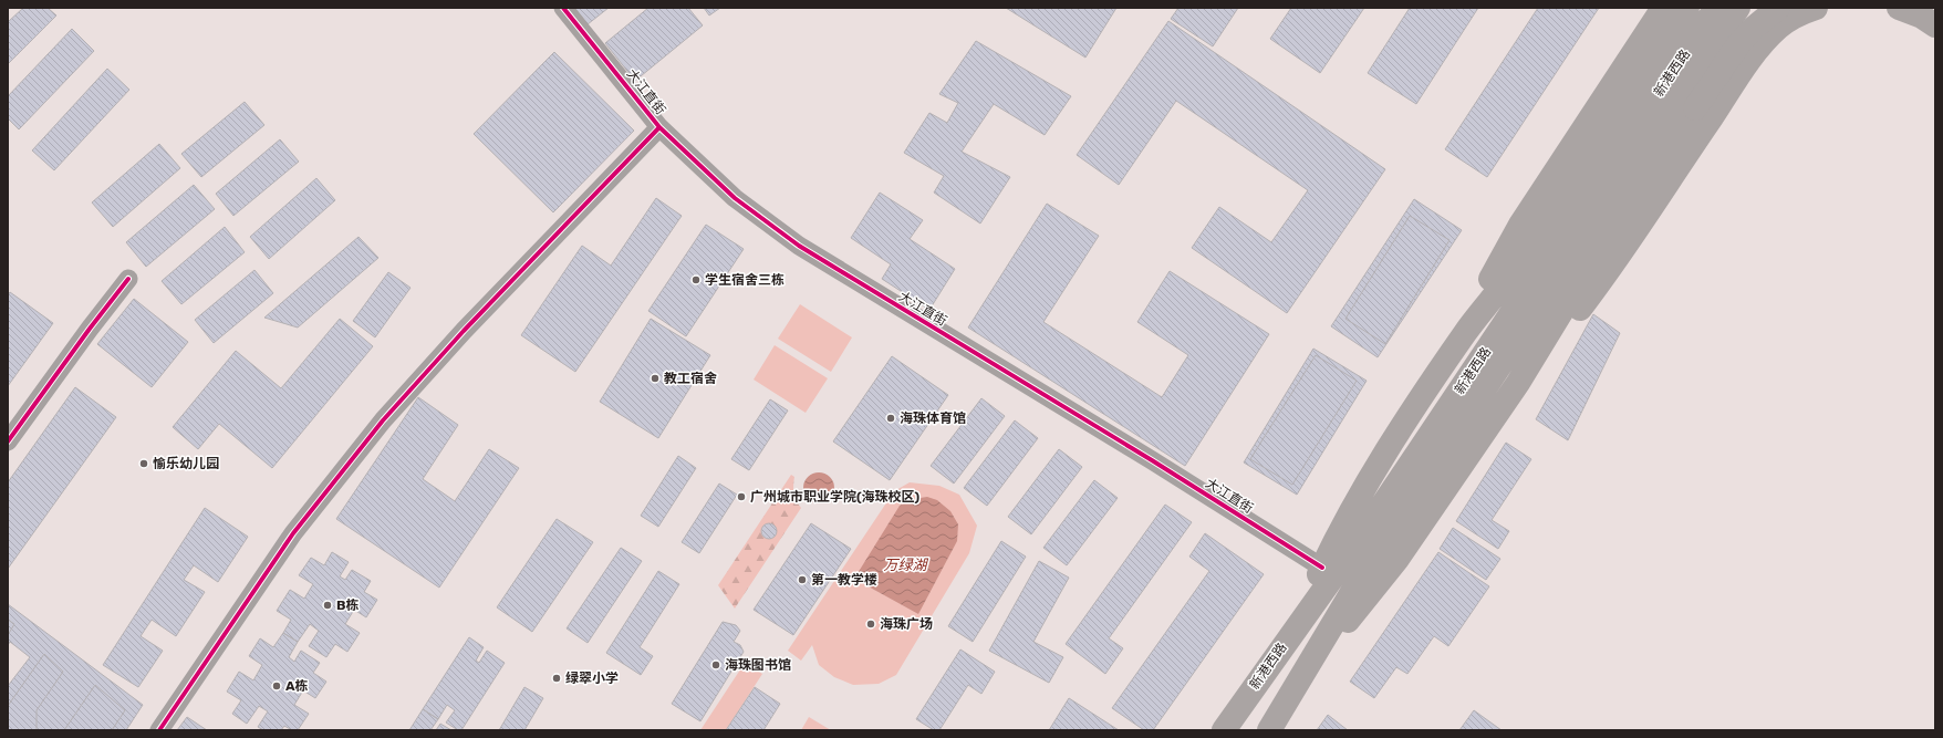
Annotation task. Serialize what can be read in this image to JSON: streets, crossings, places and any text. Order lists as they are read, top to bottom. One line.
{"streets":{"main road":["新港西路"],"street":["大江直街"]},"water":["万绿湖"],"places":["学生宿舍三栋","教工宿舍","海珠体育馆","愉乐幼儿园","广州城市职业学院(海珠校区)","第一教学楼","B栋","海珠广场","海珠图书馆","绿翠小学","A栋"]}
